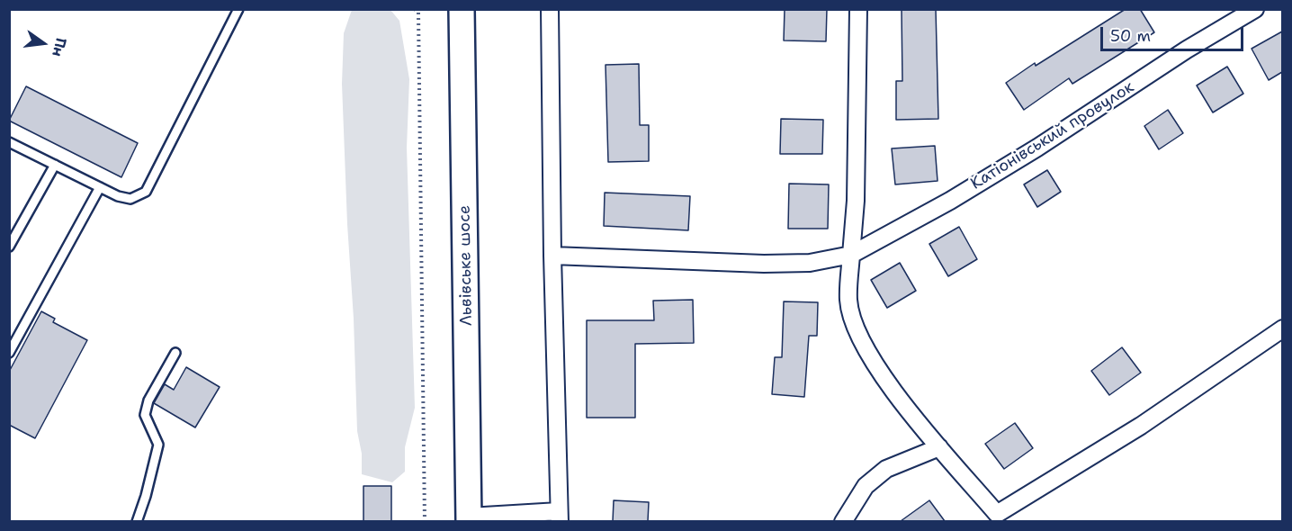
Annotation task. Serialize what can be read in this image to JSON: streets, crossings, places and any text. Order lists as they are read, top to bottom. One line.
{"streets":{"main road":["Львівське шосе"],"street":["Катіонівський провулок"]},"scale_bar":"50 m","north":"right"}
